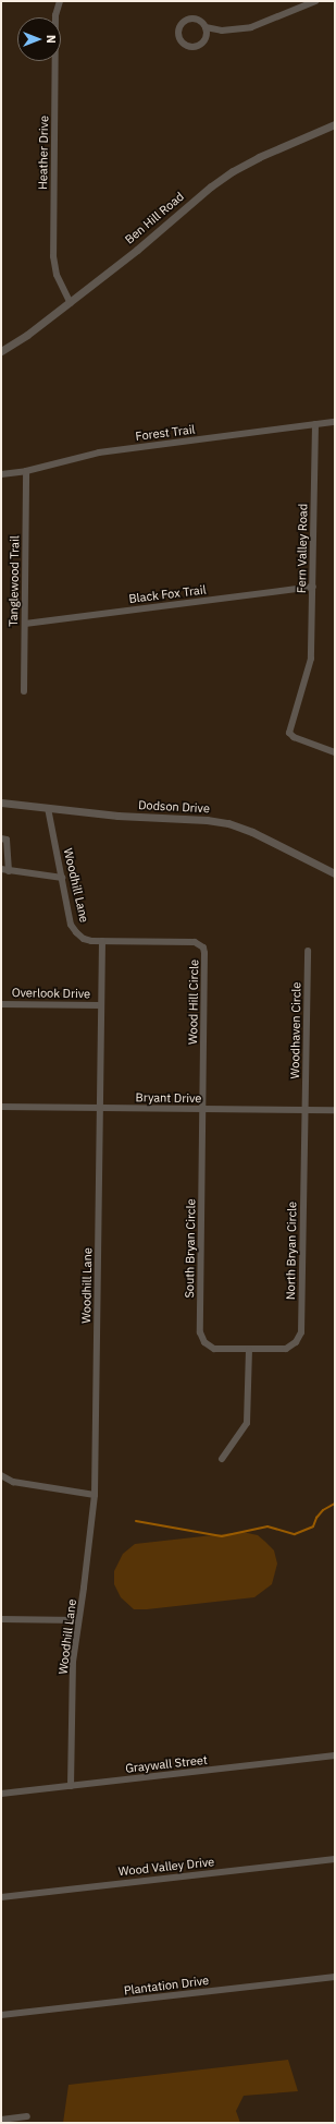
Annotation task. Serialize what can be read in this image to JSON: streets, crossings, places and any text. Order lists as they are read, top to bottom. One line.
{"streets":{"street":["Heather Drive","Ben Hill Road","Forest Trail","Fern Valley Road","Tanglewood Trail","Black Fox Trail","Dodson Drive","Woodhill Lane","Overlook Drive","Wood Hill Circle","Woodhaven Circle","Bryant Drive","South Bryan Circle","North Bryan Circle","Graywall Street","Wood Valley Drive","Plantation Drive"]},"crossings":[["Heather Drive","Ben Hill Road"],["Forest Trail","Fern Valley Road"],["Forest Trail","Tanglewood Trail"],["Fern Valley Road","Black Fox Trail"],["Tanglewood Trail","Black Fox Trail"],["Dodson Drive","Woodhill Lane"],["Woodhill Lane","Overlook Drive"],["Woodhill Lane","Wood Hill Circle"],["Woodhill Lane","Bryant Drive"],["Woodhill Lane","Graywall Street"],["Wood Hill Circle","Bryant Drive"],["Wood Hill Circle","South Bryan Circle"],["Woodhaven Circle","Bryant Drive"],["Woodhaven Circle","North Bryan Circle"],["Bryant Drive","South Bryan Circle"],["Bryant Drive","North Bryan Circle"],["South Bryan Circle","North Bryan Circle"]],"north":"right"}
